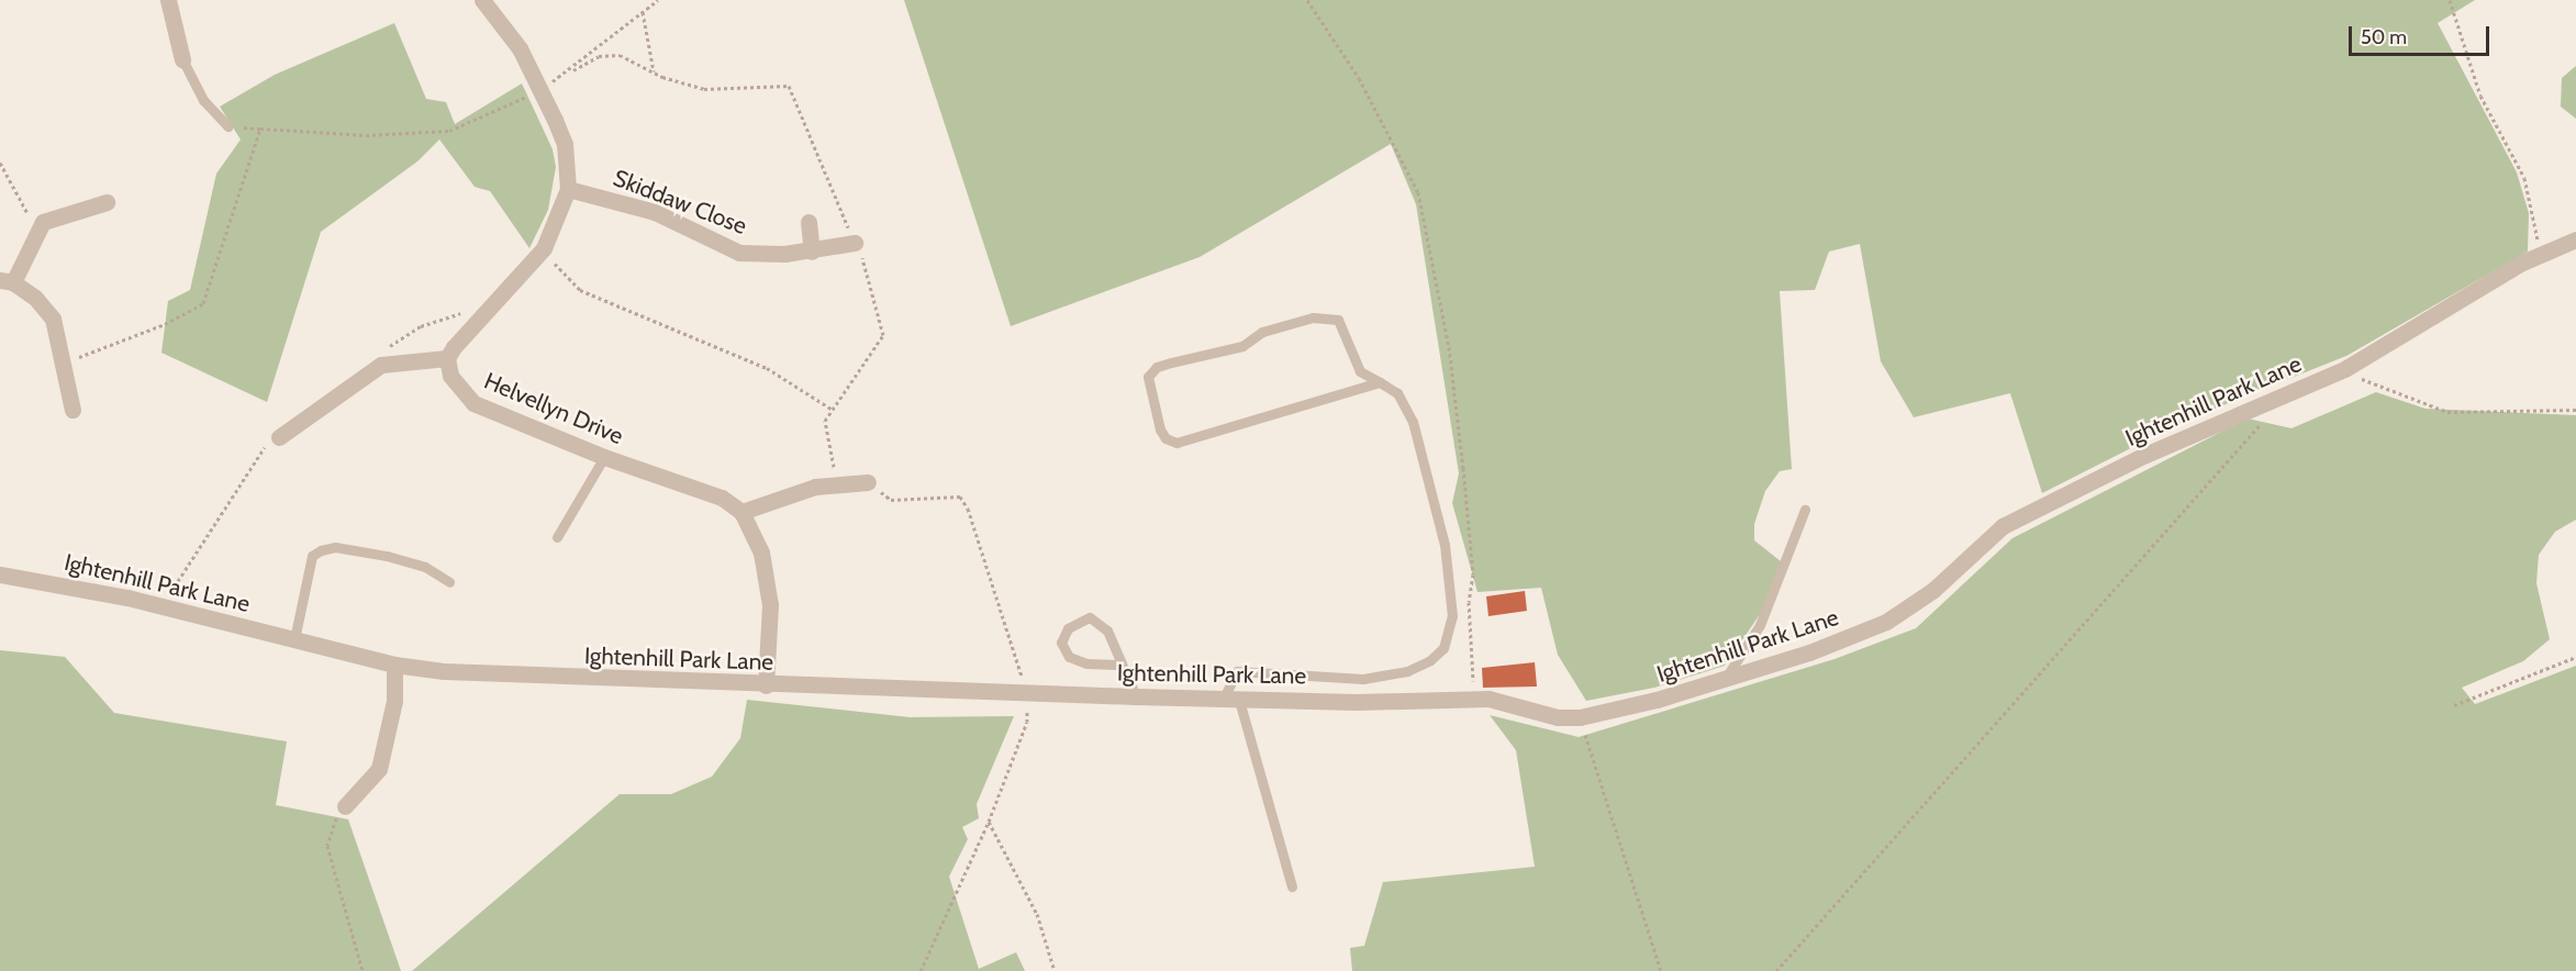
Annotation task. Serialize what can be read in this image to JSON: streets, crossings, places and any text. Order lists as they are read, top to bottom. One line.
{"streets":{"street":["Skiddaw Close","Ightenhill Park Lane","Helvellyn Drive"]},"scale_bar":"50 m"}
